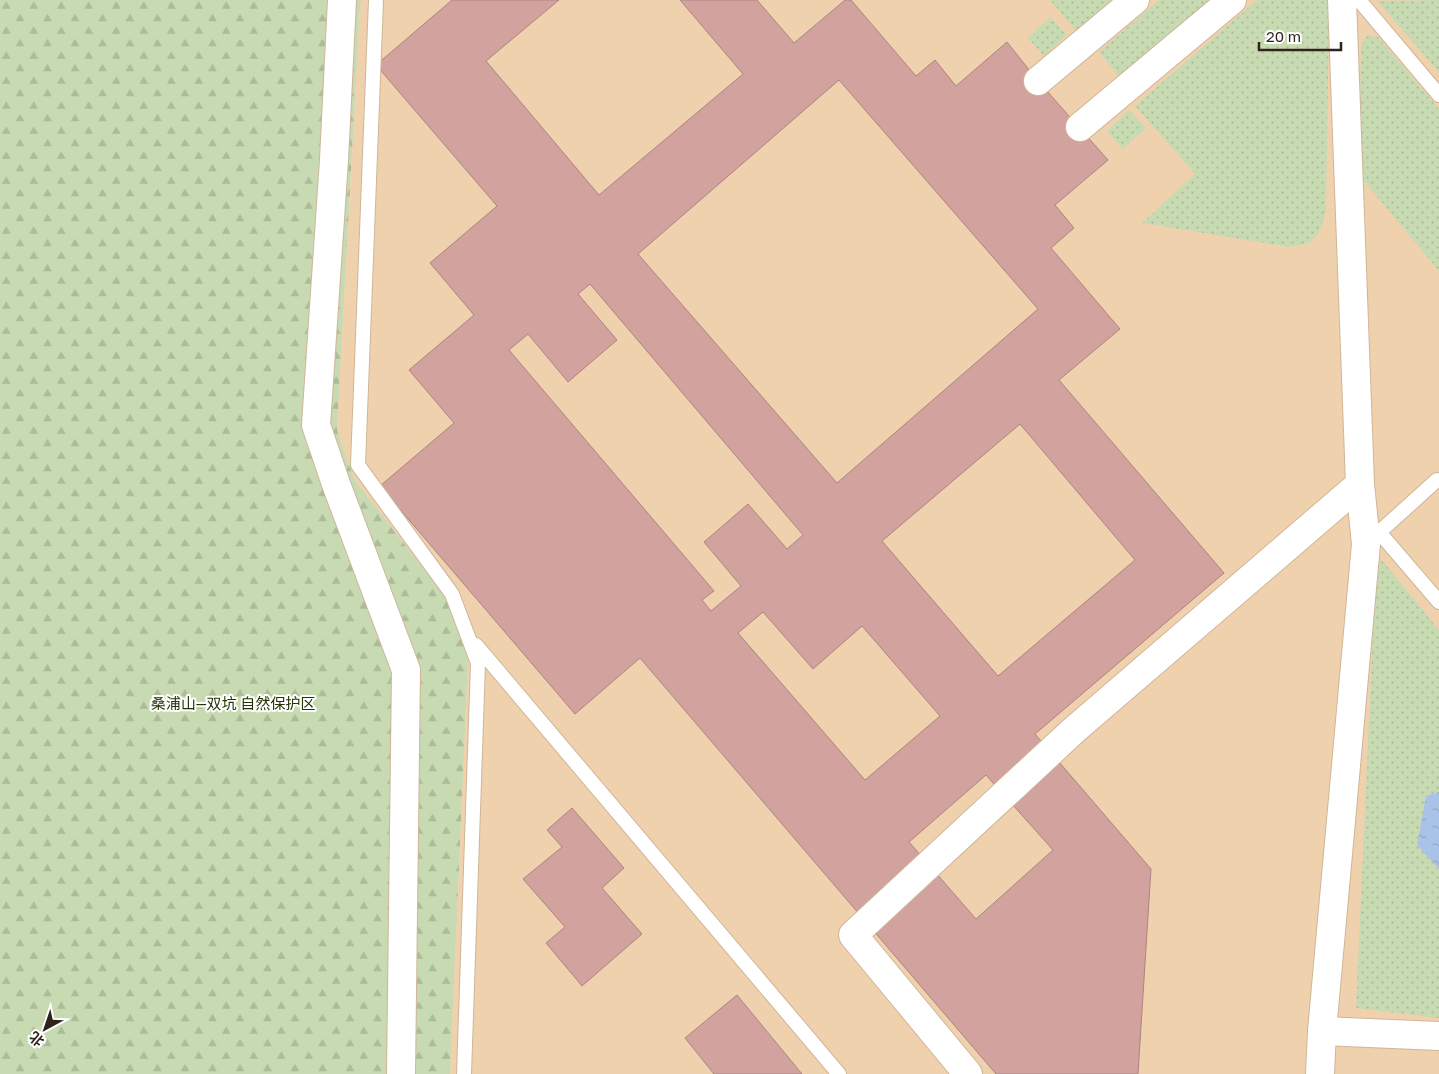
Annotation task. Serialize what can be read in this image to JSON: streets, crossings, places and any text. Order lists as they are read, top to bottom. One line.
{"parks":["桑浦山—双坑 自然保护区"],"scale_bar":"20 m","north":"bottom left"}
